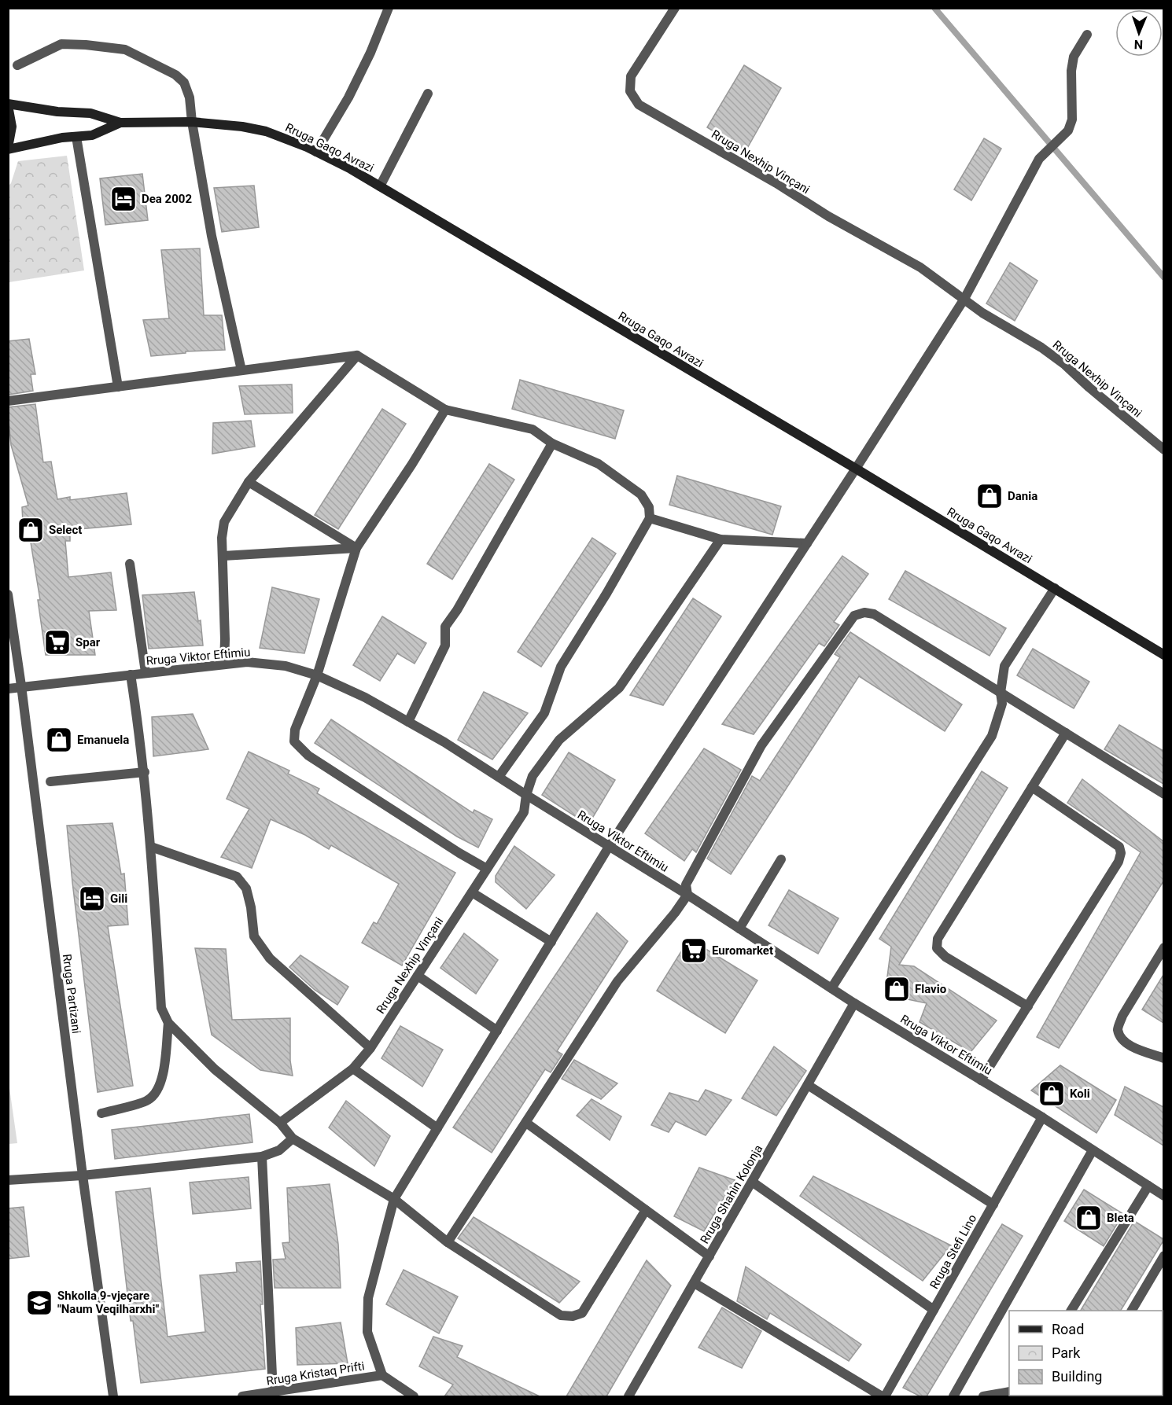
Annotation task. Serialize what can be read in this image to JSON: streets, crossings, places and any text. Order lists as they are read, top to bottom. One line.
{"streets":{"main road":["Rruga Gaqo Avrazi"],"street":["Rruga Nexhip Vinçani","Rruga Viktor Eftimiu","Rruga Partizani","Rruga Shahin Kolonja","Rruga Stefi Lino","Rruga Kristaq Prifti"]},"crossings":[["Rruga Nexhip Vinçani","Rruga Viktor Eftimiu"],["Rruga Viktor Eftimiu","Rruga Partizani"],["Rruga Viktor Eftimiu","Rruga Shahin Kolonja"],["Rruga Viktor Eftimiu","Rruga Stefi Lino"]],"places":{"hotel":["Dea 2002","Gili"],"shop":["Dania","Select","Emanuela","Flavio","Koli","Bleta"],"supermarket":["Spar","Euromarket"],"school or university":["Shkolla 9-vjeçare \"Naum Veqilharxhi\""]},"legend":["Road","Park","Building"],"north":"bottom"}
